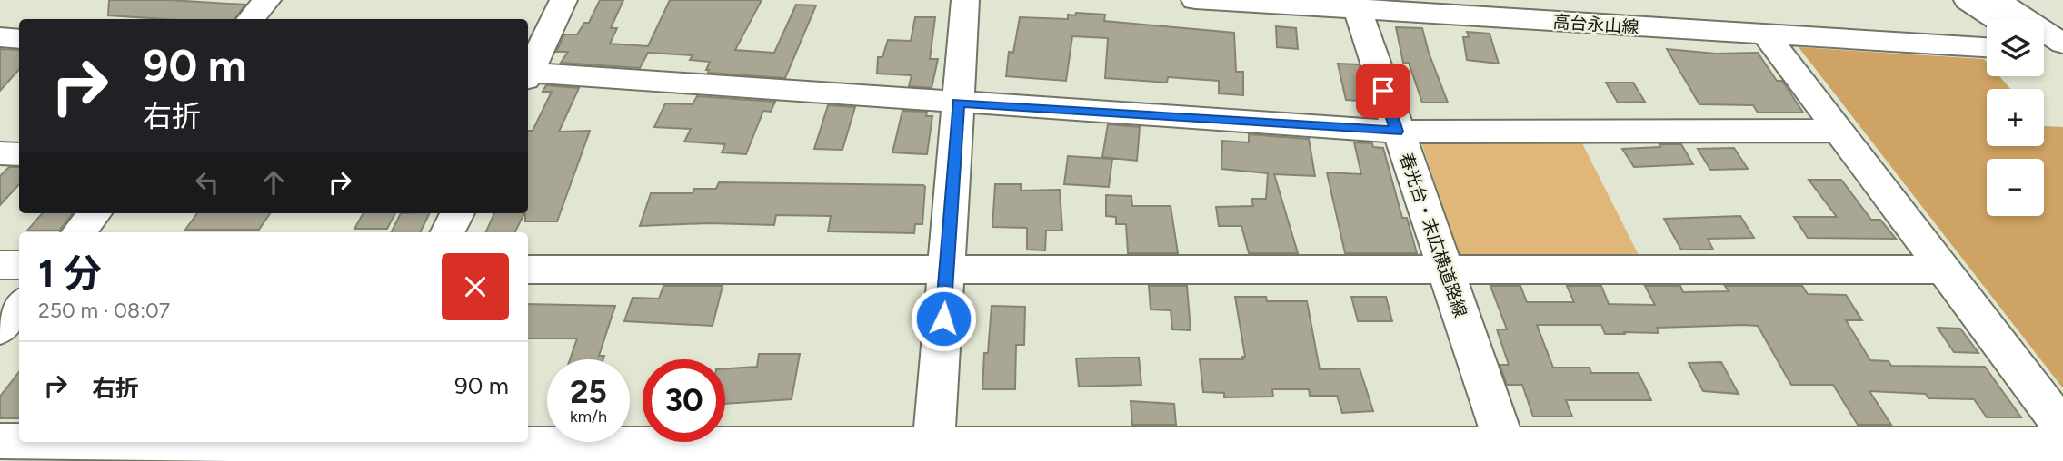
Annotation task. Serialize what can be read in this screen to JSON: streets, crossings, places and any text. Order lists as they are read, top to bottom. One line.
{"streets":{"street":["高台永山線","春光台・末広横道路線"]},"crossings":[["高台永山線","春光台・末広横道路線"]],"page":{"map_buttons":["+","−"],"turn":["90 m","右折"],"heading":["1 分","250 m · 08:07"],"list":[{"name":"右折","value":"90 m"}],"speed":"25 km/h","limit":"30"}}
